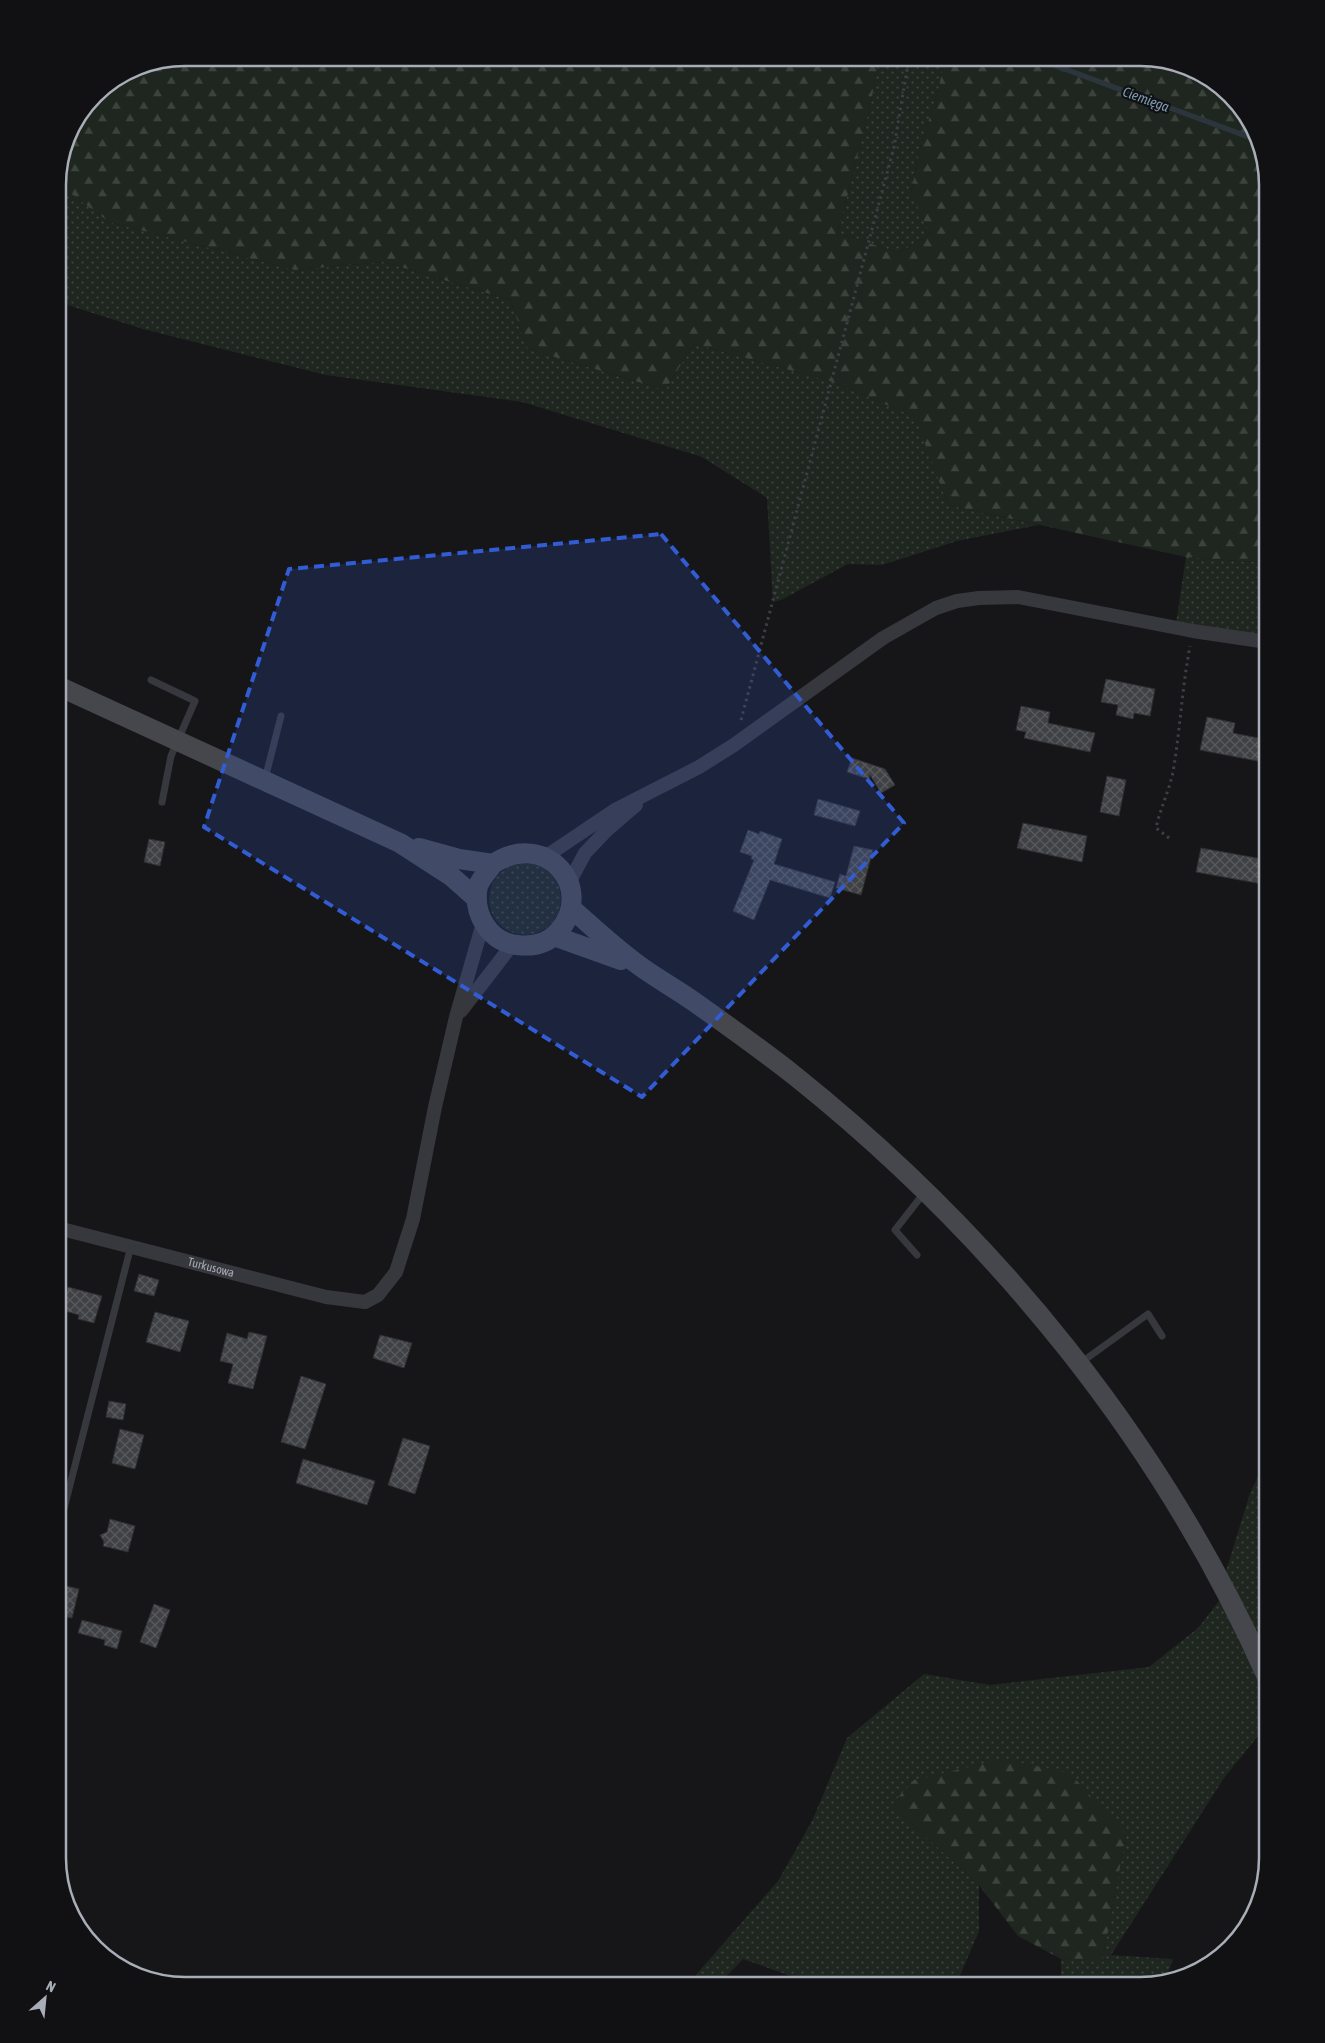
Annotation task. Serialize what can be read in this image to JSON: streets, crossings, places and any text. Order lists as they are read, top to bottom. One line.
{"streets":{"street":["Turkusowa"]},"water":["Ciemięga"],"north":"top right"}
